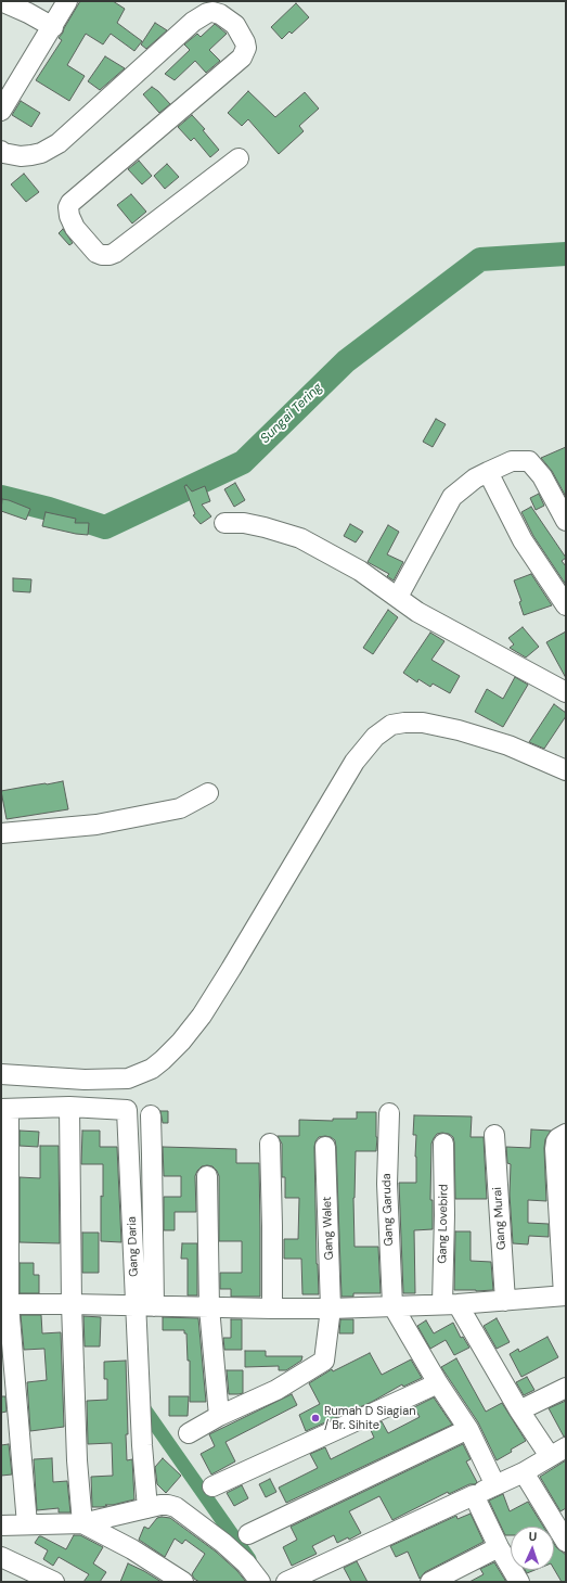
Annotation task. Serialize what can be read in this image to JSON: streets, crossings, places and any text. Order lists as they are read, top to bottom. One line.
{"streets":{"street":["Gang Garuda","Gang Murai","Gang Lovebird","Gang Walet","Gang Daria"]},"water":["Sungai Tering"],"places":["Rumah D Siagian / Br. Sihite"],"north":"top"}
